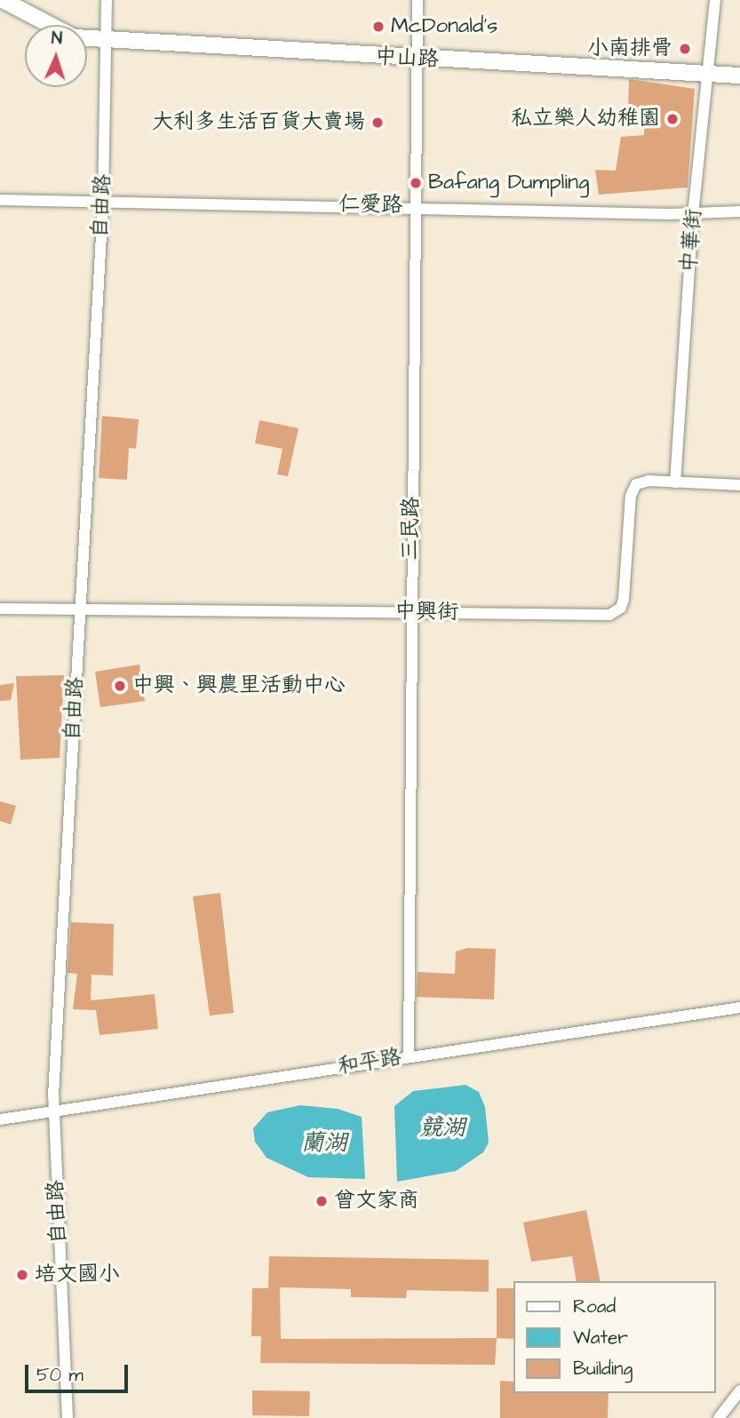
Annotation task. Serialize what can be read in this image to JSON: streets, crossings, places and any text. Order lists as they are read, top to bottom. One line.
{"streets":{"main road":["中山路"],"street":["仁愛路","自由路","中華街","三民路","中興街","和平路"]},"crossings":[["中山路","自由路"],["中山路","中華街"],["中山路","三民路"],["仁愛路","自由路"],["仁愛路","中華街"],["仁愛路","三民路"],["自由路","中興街"],["自由路","和平路"],["中華街","中興街"],["三民路","中興街"],["三民路","和平路"]],"water":["競湖","蘭湖"],"places":["McDonald's","小南排骨","私立樂人幼稚園","大利多生活百貨大賣場","Bafang Dumpling","中興、興農里活動中心","曾文家商","培文國小"],"legend":["Road","Water","Building"],"scale_bar":"50 m","north":"top"}
